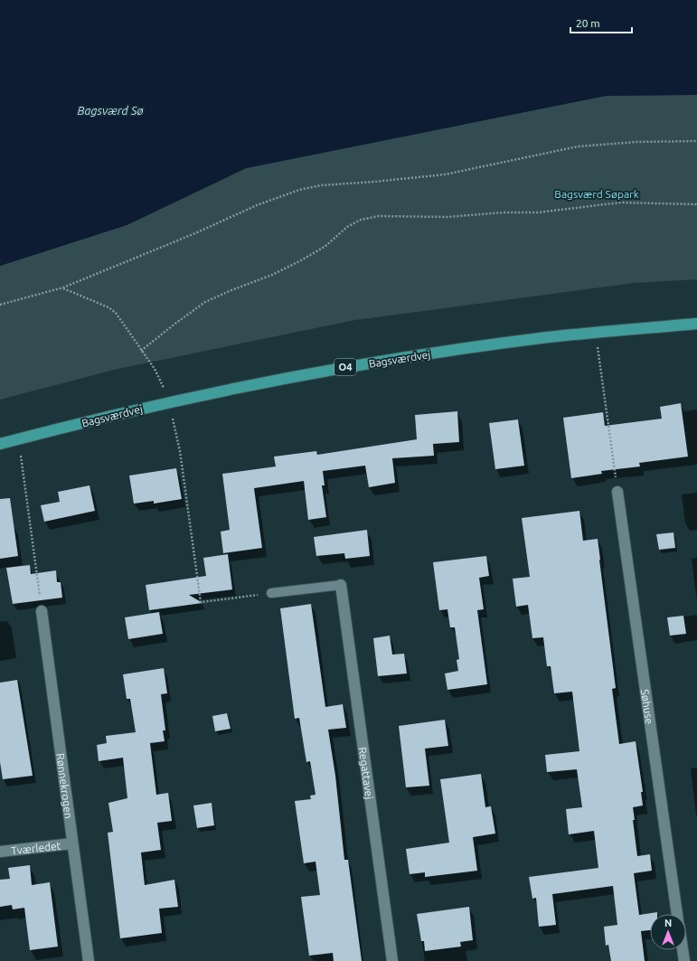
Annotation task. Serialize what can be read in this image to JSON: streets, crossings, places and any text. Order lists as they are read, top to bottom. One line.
{"streets":{"main road":["Bagsværdvej","O4"],"street":["Søhuse","Regattavej","Rønnekrogen","Tværledet"]},"crossings":[["Rønnekrogen","Tværledet"]],"water":["Bagsværd Sø"],"parks":["Bagsværd Søpark"],"scale_bar":"20 m","north":"top"}
